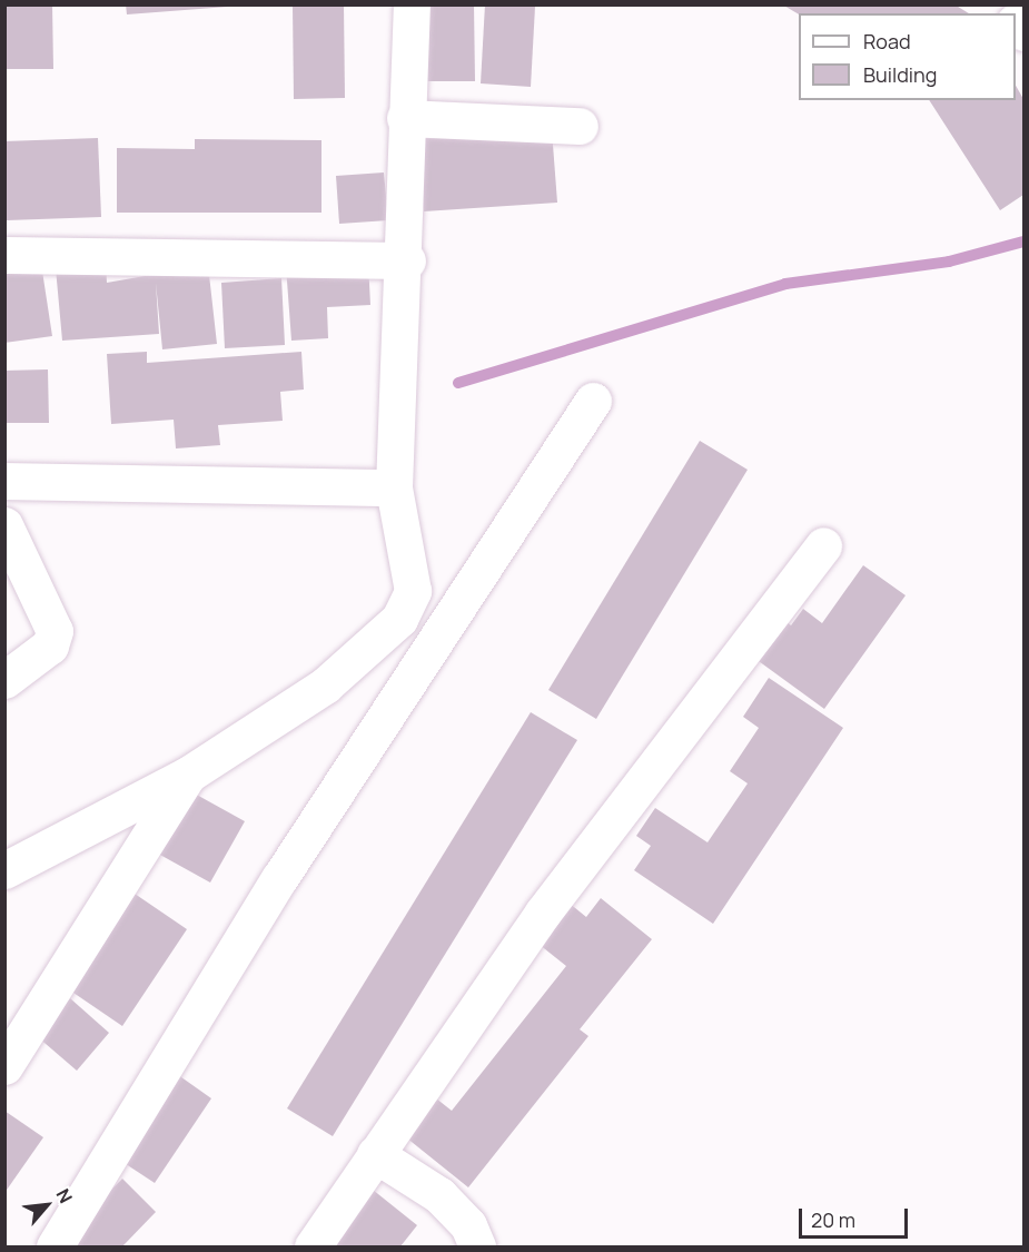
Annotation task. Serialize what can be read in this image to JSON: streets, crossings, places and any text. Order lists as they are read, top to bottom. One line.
{"legend":["Road","Building"],"scale_bar":"20 m","north":"top right"}
